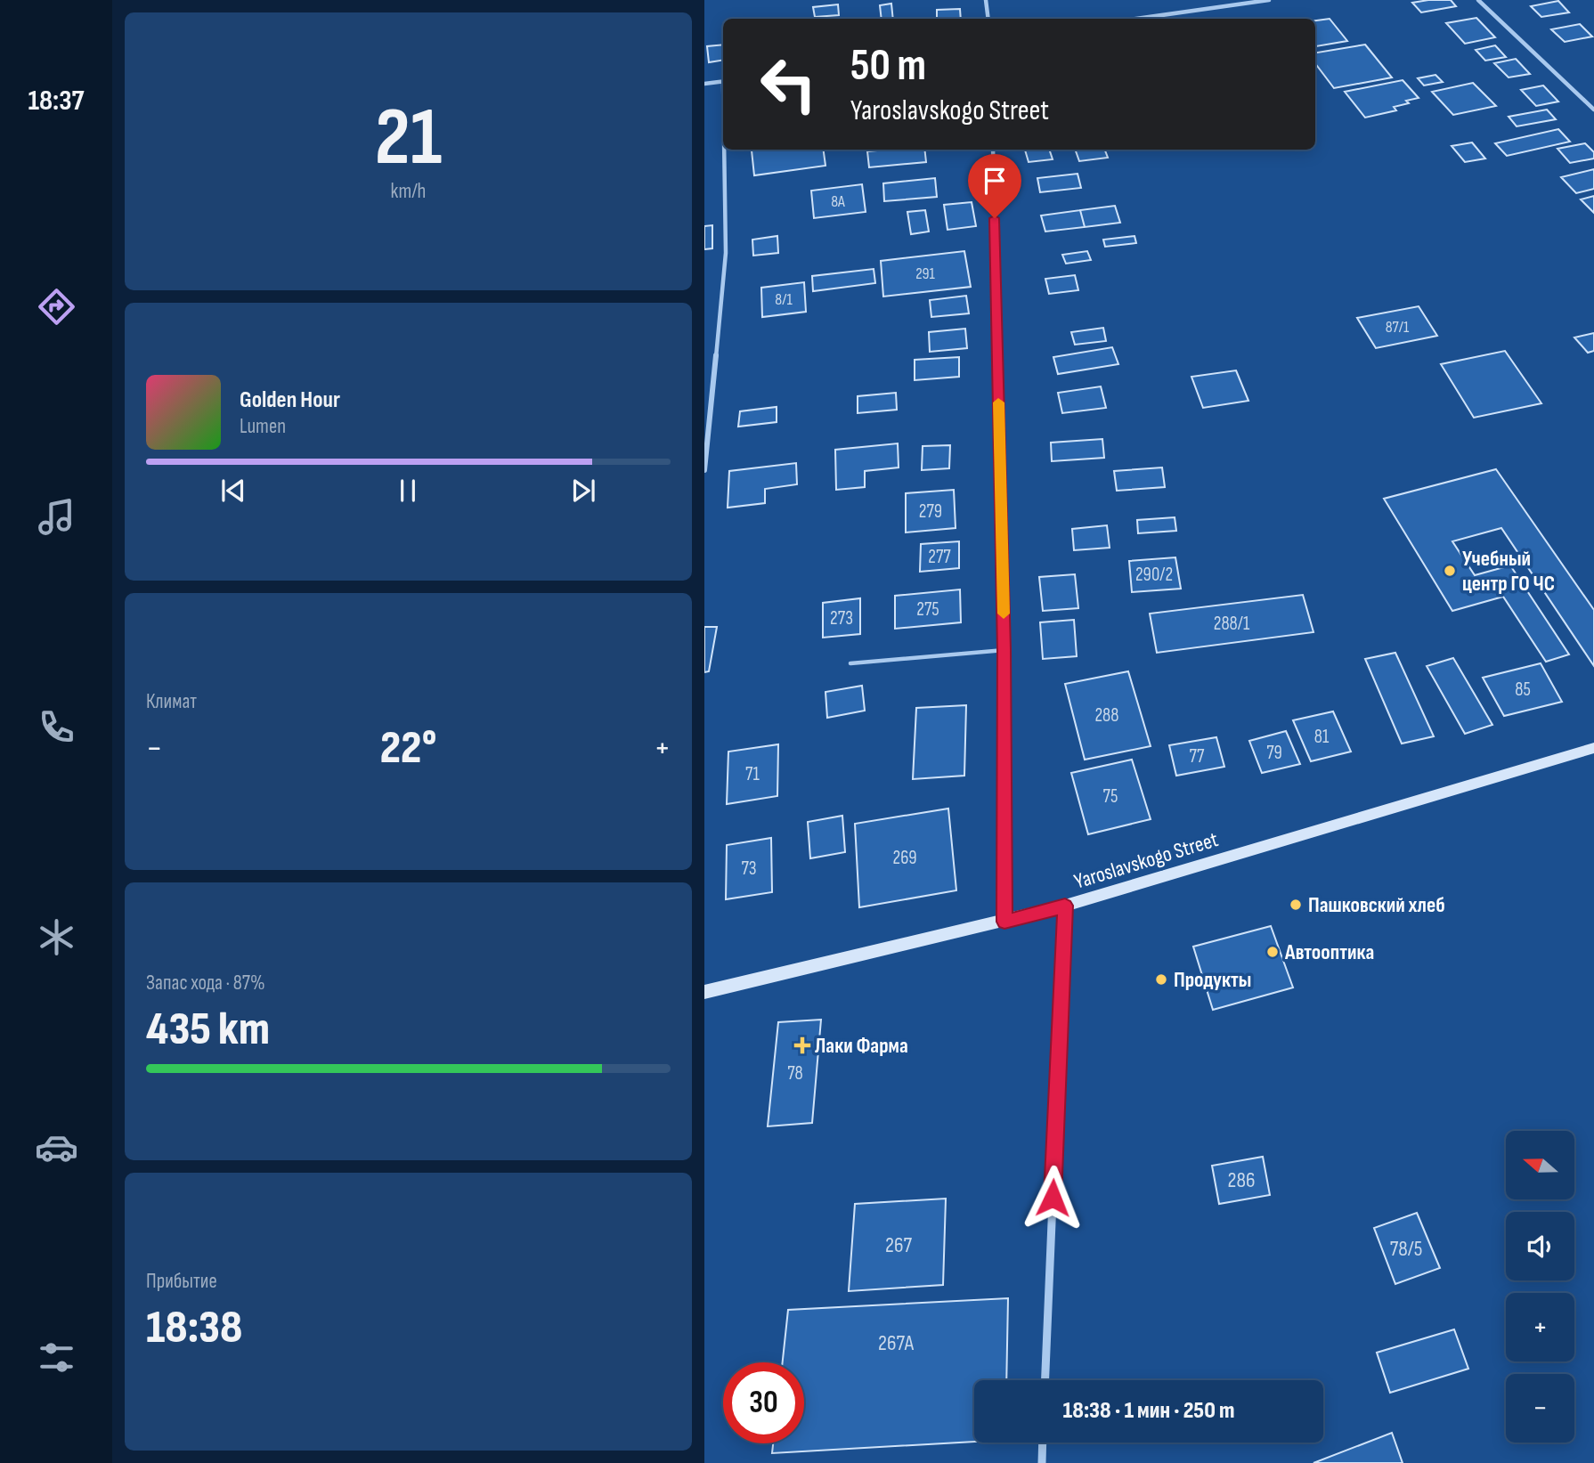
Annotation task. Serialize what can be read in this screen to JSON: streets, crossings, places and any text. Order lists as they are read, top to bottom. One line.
{"streets":{"street":["Yaroslavskogo Street"]},"places":{"other":["Учебный центр ГО ЧС","Пашковский хлеб","Автооптика","Продукты"],"health":["Лаки Фарма"]},"house_numbers":["8А","291","8/1","87/1","279","277","290/2","275","273","288/1","85","288","81","79","77","71","75","269","73","78","286","267","78/5","267А"],"north":"left","page":{"tabs":"18:37","tile":[["21","km/h"],"Климат",["Запас хода · 87%","435 km"],["Прибытие","18:38"]],"turn":["50 m","Yaroslavskogo Street"],"song":["Golden Hour","Lumen"],"heat":["−","22°","+"],"map_buttons":["+","−"],"limit":"30","trip":"18:38 · 1 мин · 250 m"}}
